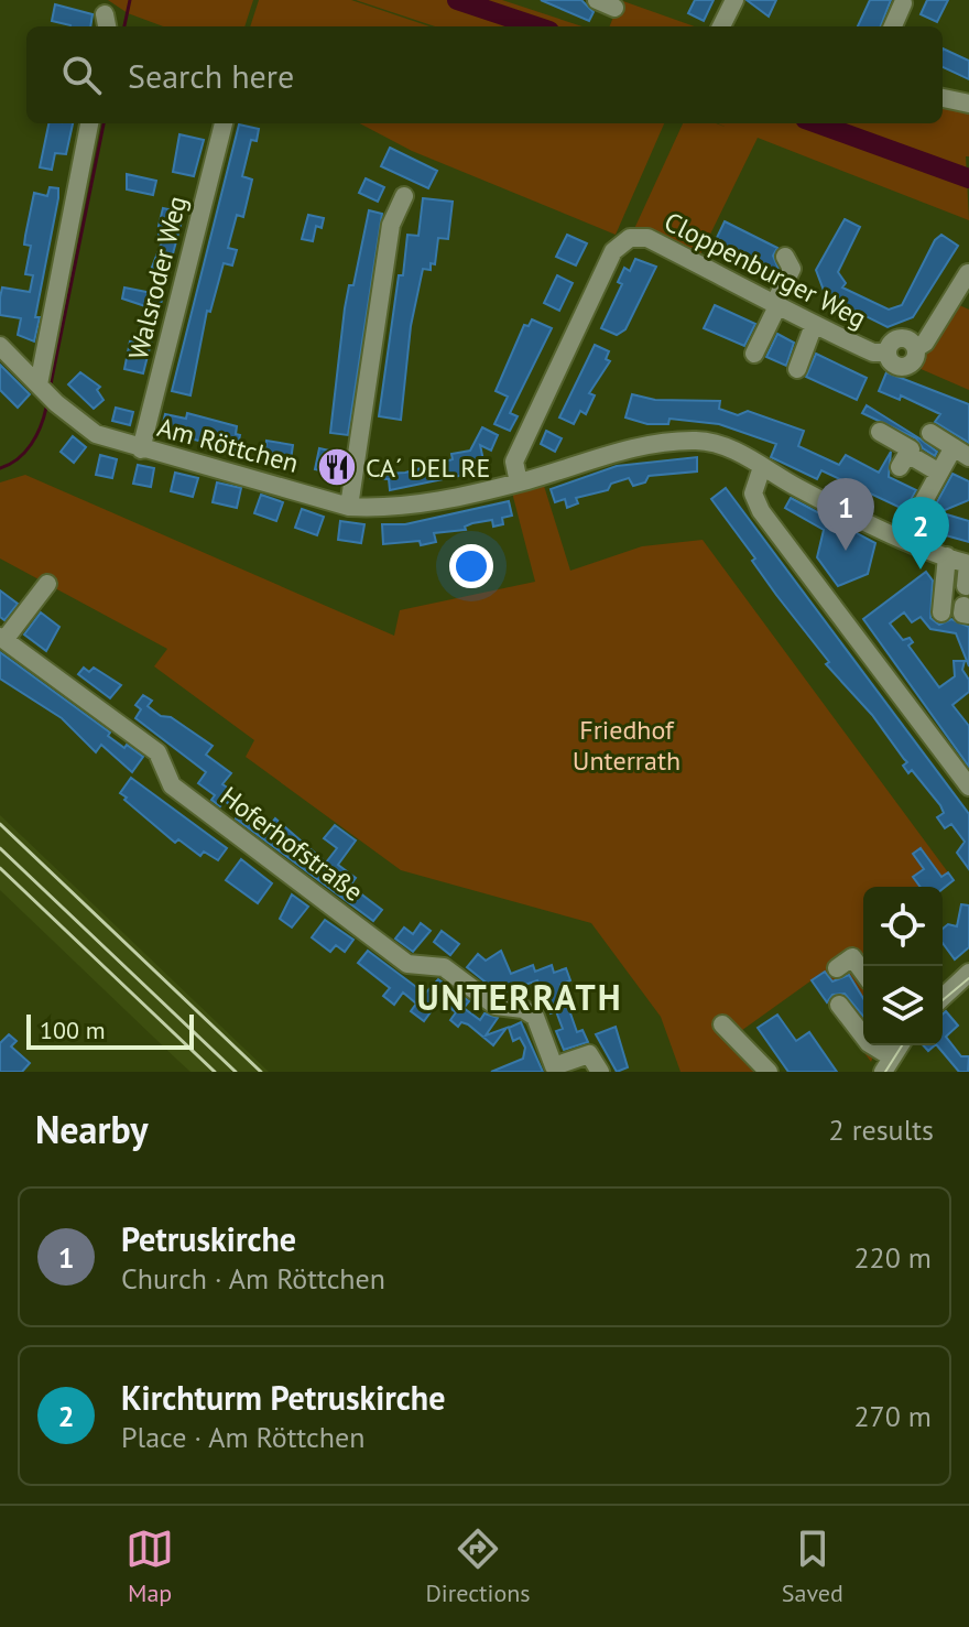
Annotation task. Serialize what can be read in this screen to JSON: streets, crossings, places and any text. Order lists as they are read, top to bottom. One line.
{"streets":{"street":["Cloppenburger Weg","Walsroder Weg","Am Röttchen","Hoferhofstraße"]},"crossings":[["Cloppenburger Weg","Am Röttchen"],["Walsroder Weg","Am Röttchen"]],"districts":["UNTERRATH"],"parks":["Friedhof Unterrath"],"places":{"restaurant":["CA´ DEL RE"]},"scale_bar":"100 m","page":{"search":"Search here","pins":["1","2"],"scale":"100 m","heading":["Nearby","2 results"],"list":[{"mark":"1","name":"Petruskirche","note":"Church · Am Röttchen","value":"220 m"},{"mark":"2","name":"Kirchturm Petruskirche","note":"Place · Am Röttchen","value":"270 m"}],"nav":["Map","Directions","Saved"]}}
